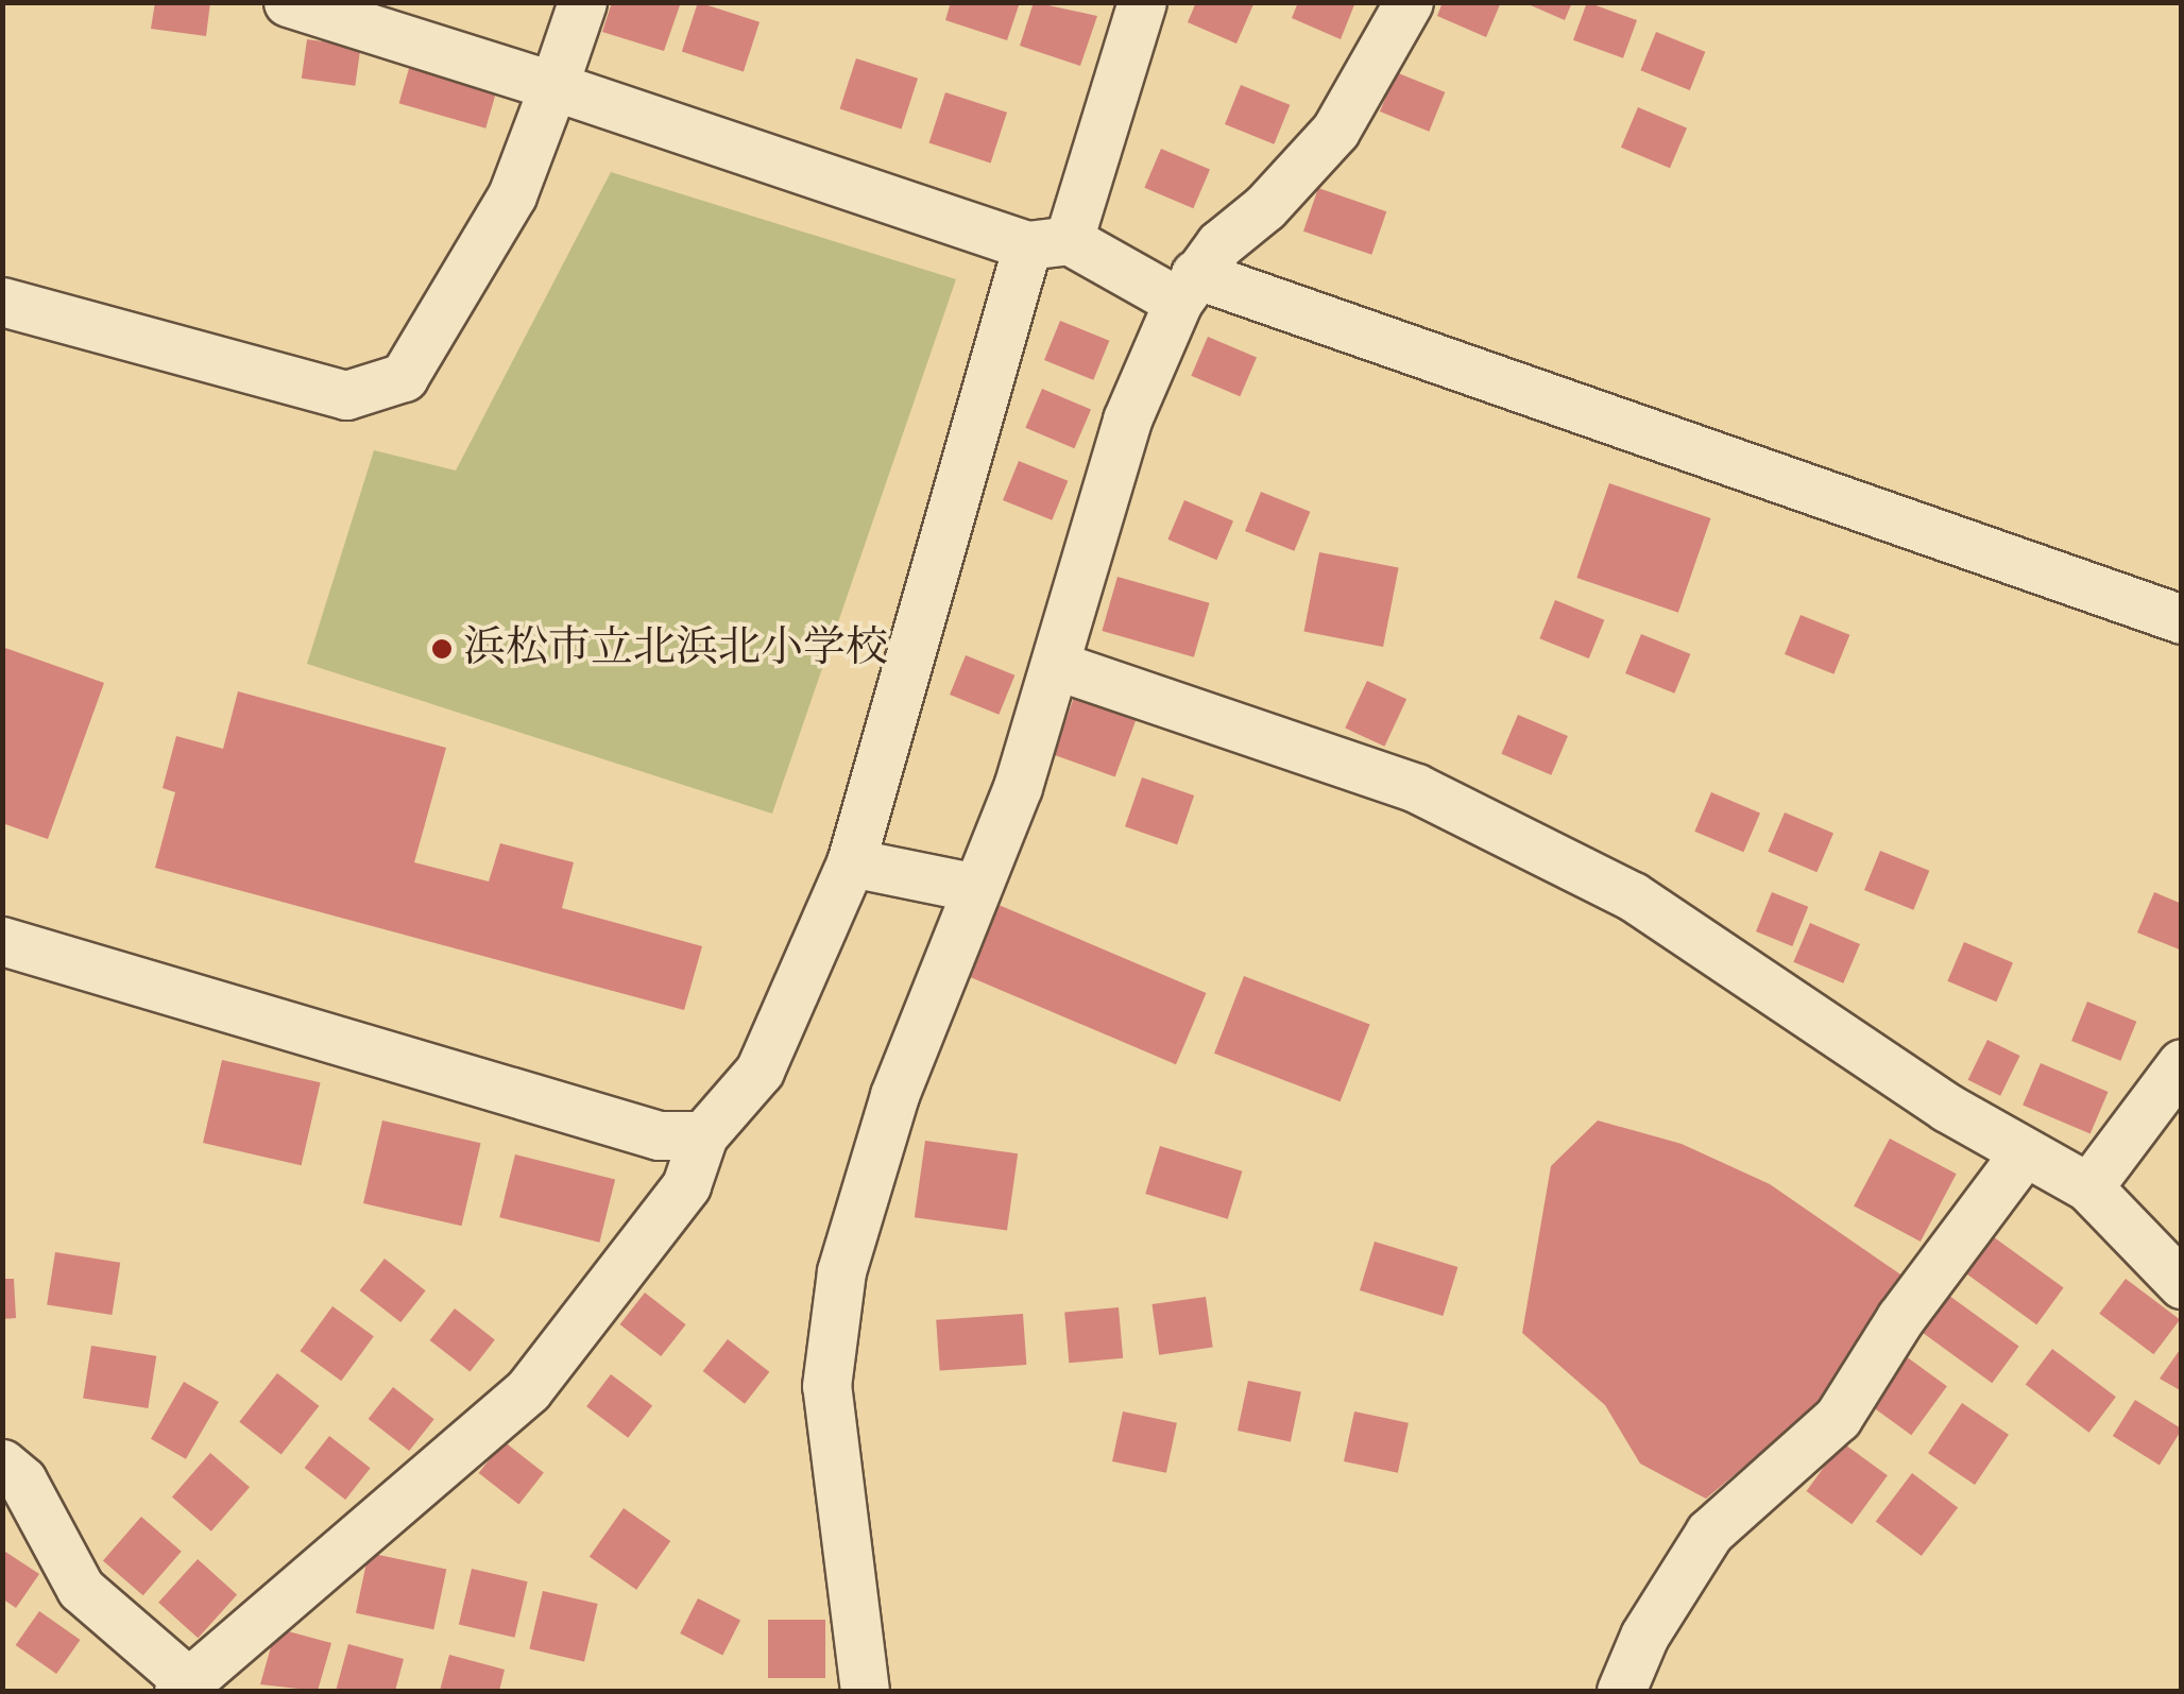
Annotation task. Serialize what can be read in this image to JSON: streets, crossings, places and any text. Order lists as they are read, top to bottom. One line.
{"places":["浜松市立北浜北小学校"]}
